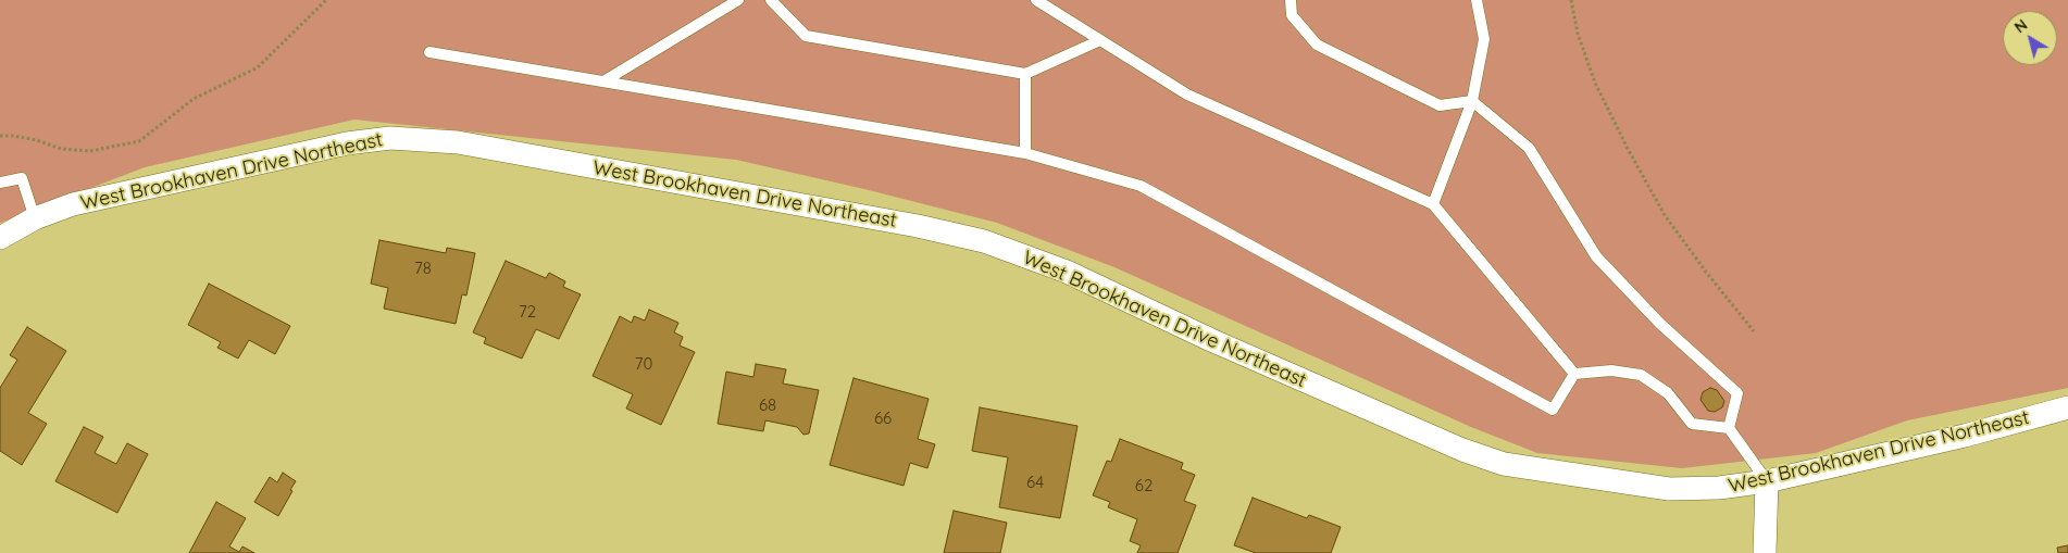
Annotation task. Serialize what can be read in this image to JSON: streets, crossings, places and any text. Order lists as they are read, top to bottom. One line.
{"streets":{"street":["West Brookhaven Drive Northeast"]},"house_numbers":["78","72","70","68","66","64","62"],"north":"top left"}
